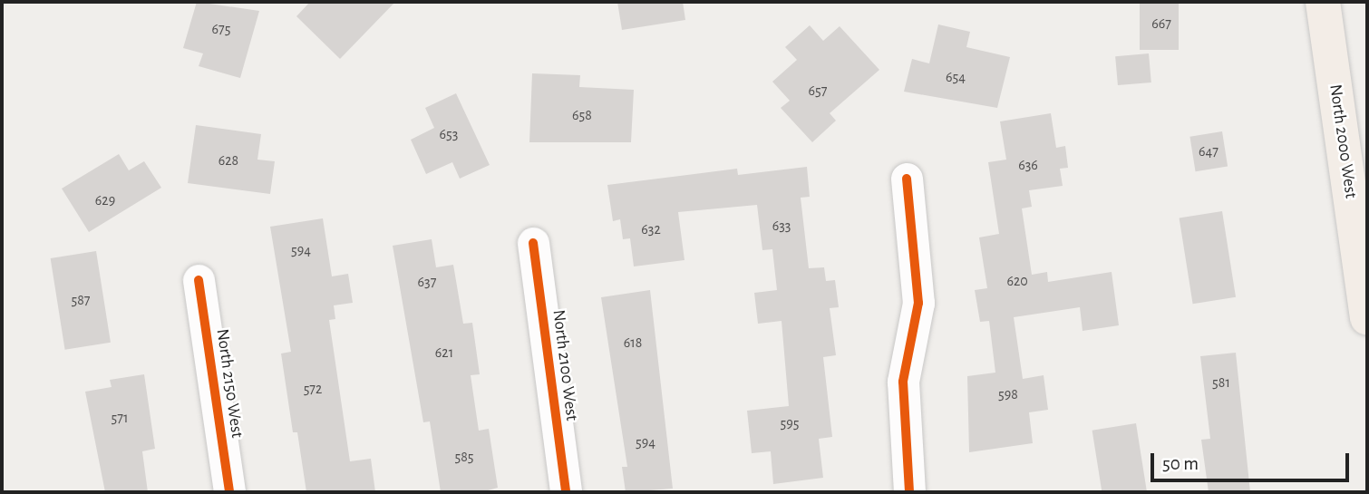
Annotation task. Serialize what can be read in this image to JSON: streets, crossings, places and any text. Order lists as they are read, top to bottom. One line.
{"streets":{"main road":["North 2000 West"],"street":["North 2100 West","North 2150 West"]},"house_numbers":["667","675","654","657","658","653","647","628","636","629","633","632","594","620","637","587","618","621","581","572","598","571","595","594","585"],"scale_bar":"50 m"}
